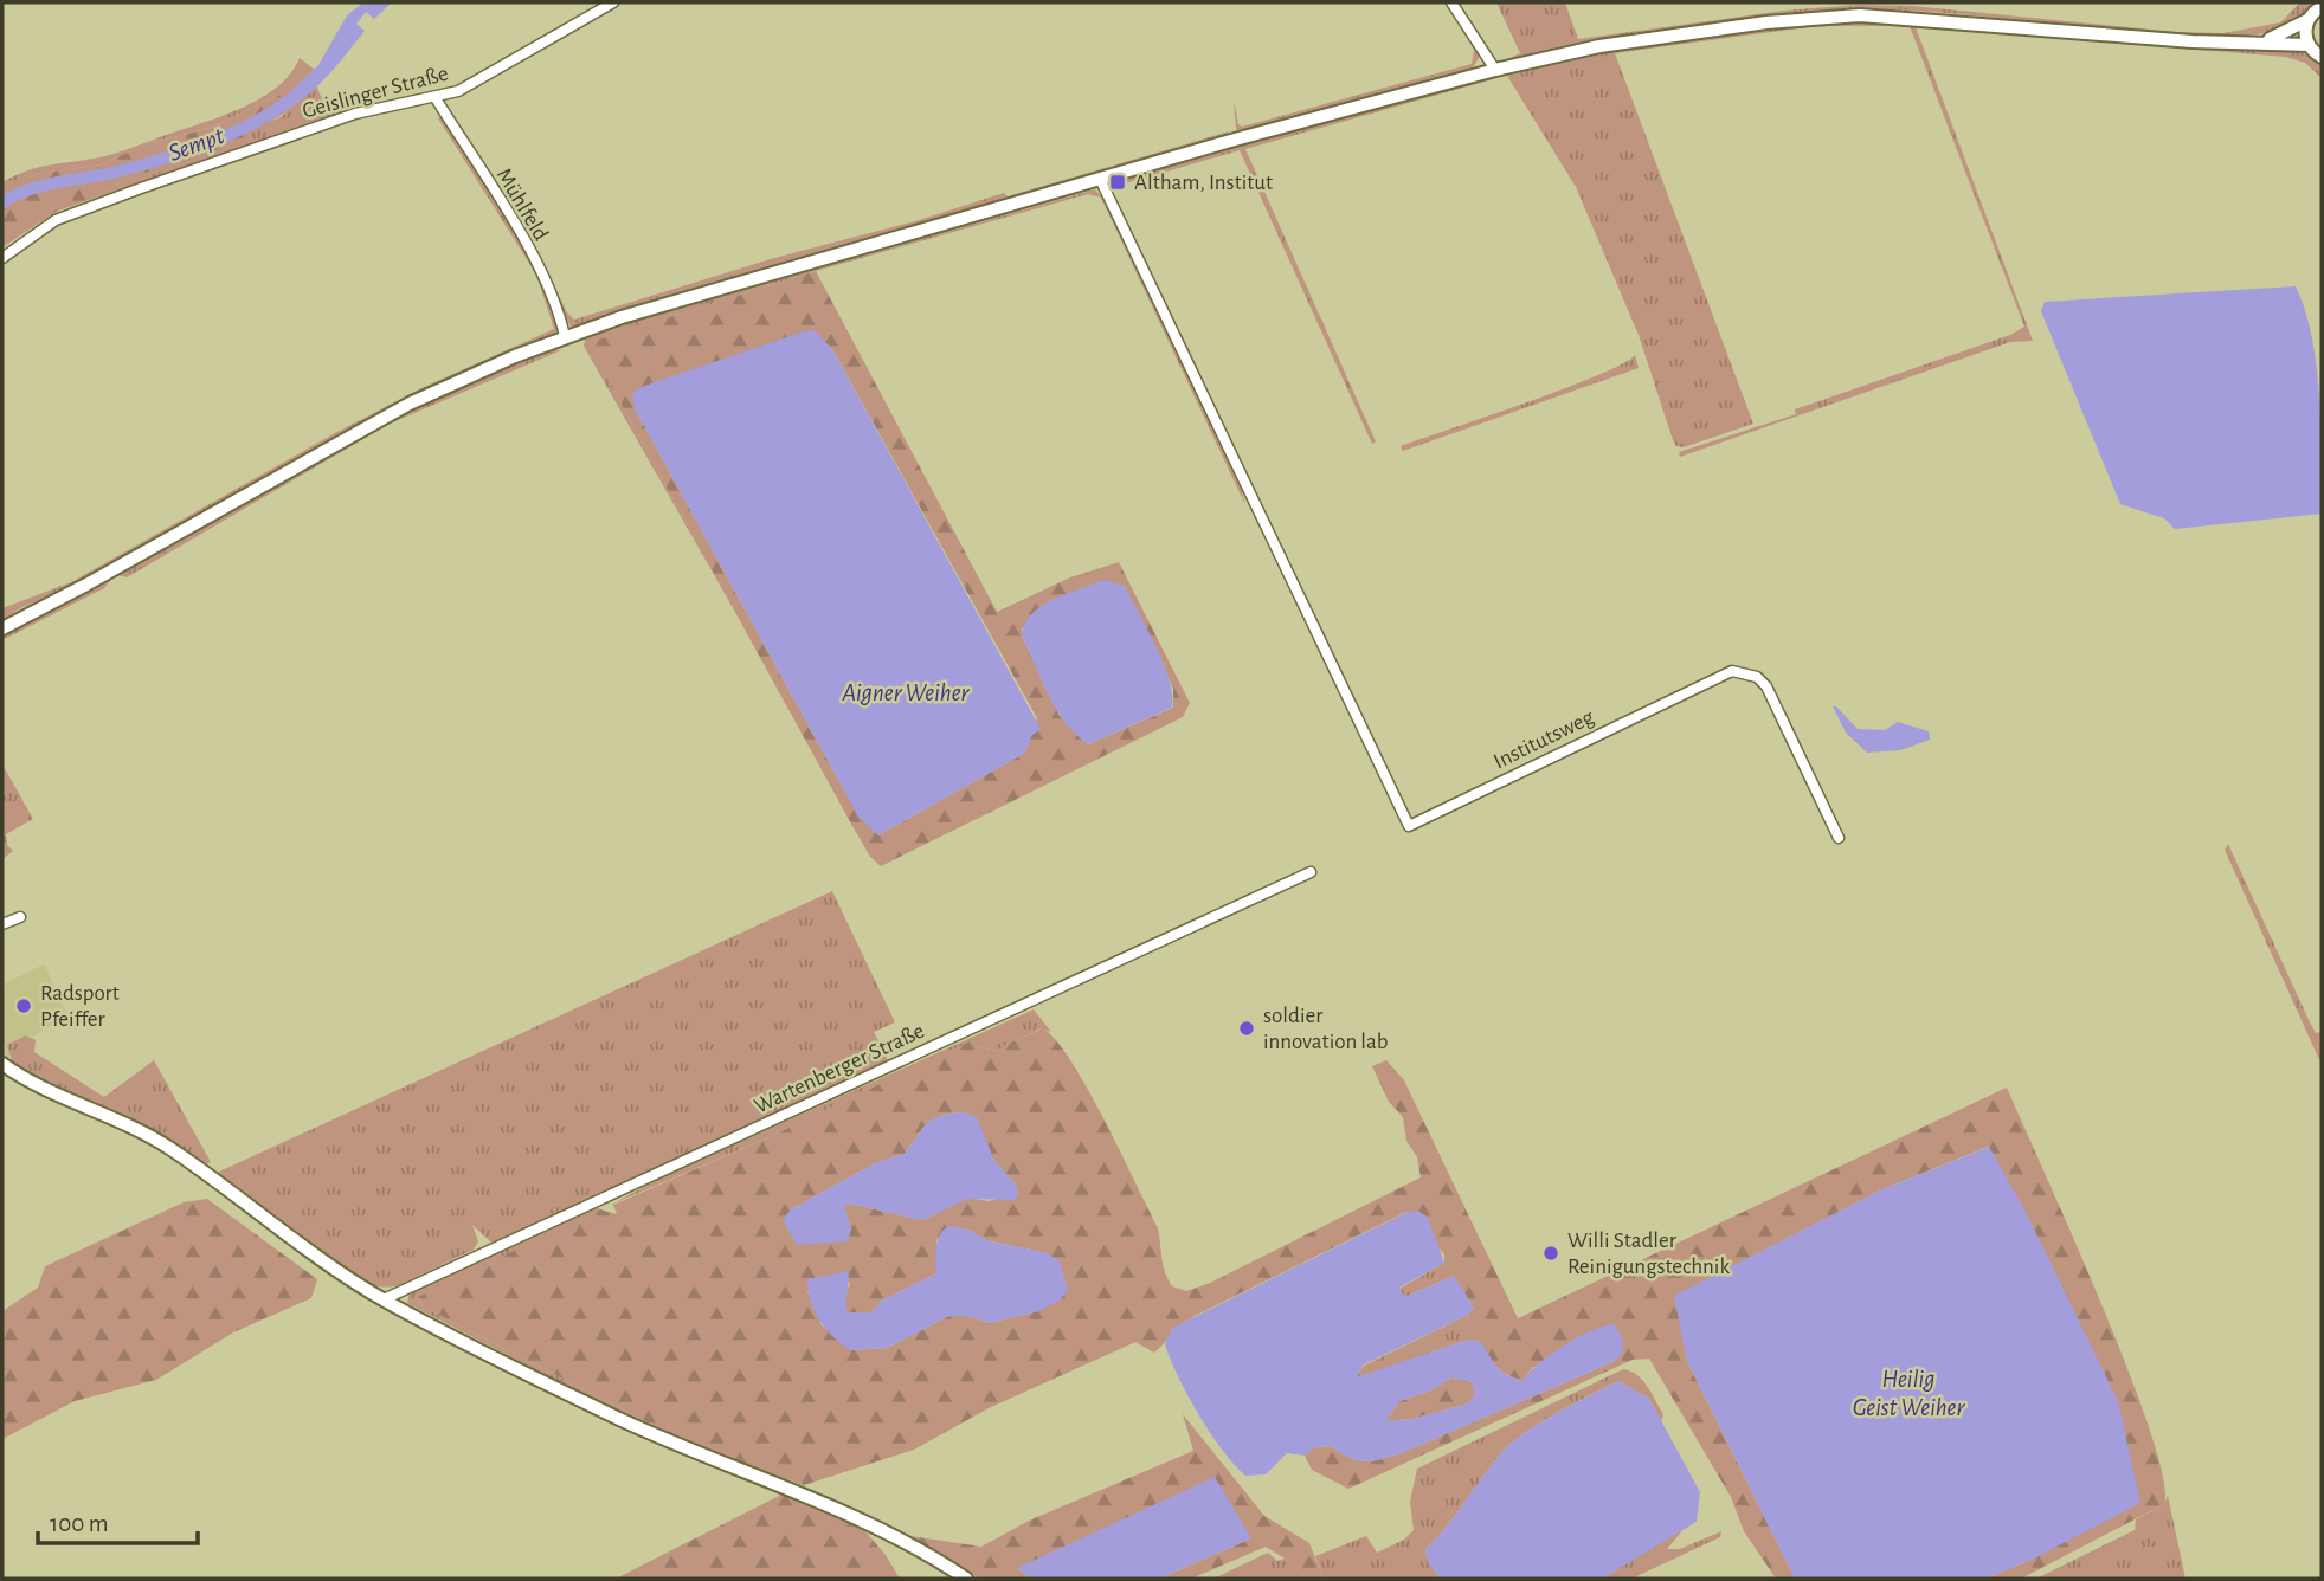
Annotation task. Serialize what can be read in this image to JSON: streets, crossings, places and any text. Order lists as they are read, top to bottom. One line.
{"streets":{"street":["Geislinger Straße","Mühlfeld","Institutsweg","Wartenberger Straße"]},"crossings":[["Geislinger Straße","Mühlfeld"]],"water":["Sempt","Aigner Weiher","Heilig Geist Weiher"],"places":{"transit":["Altham, Institut"],"other":["Radsport Pfeiffer","soldier innovation lab","Willi Stadler Reinigungstechnik"]},"scale_bar":"100 m"}
